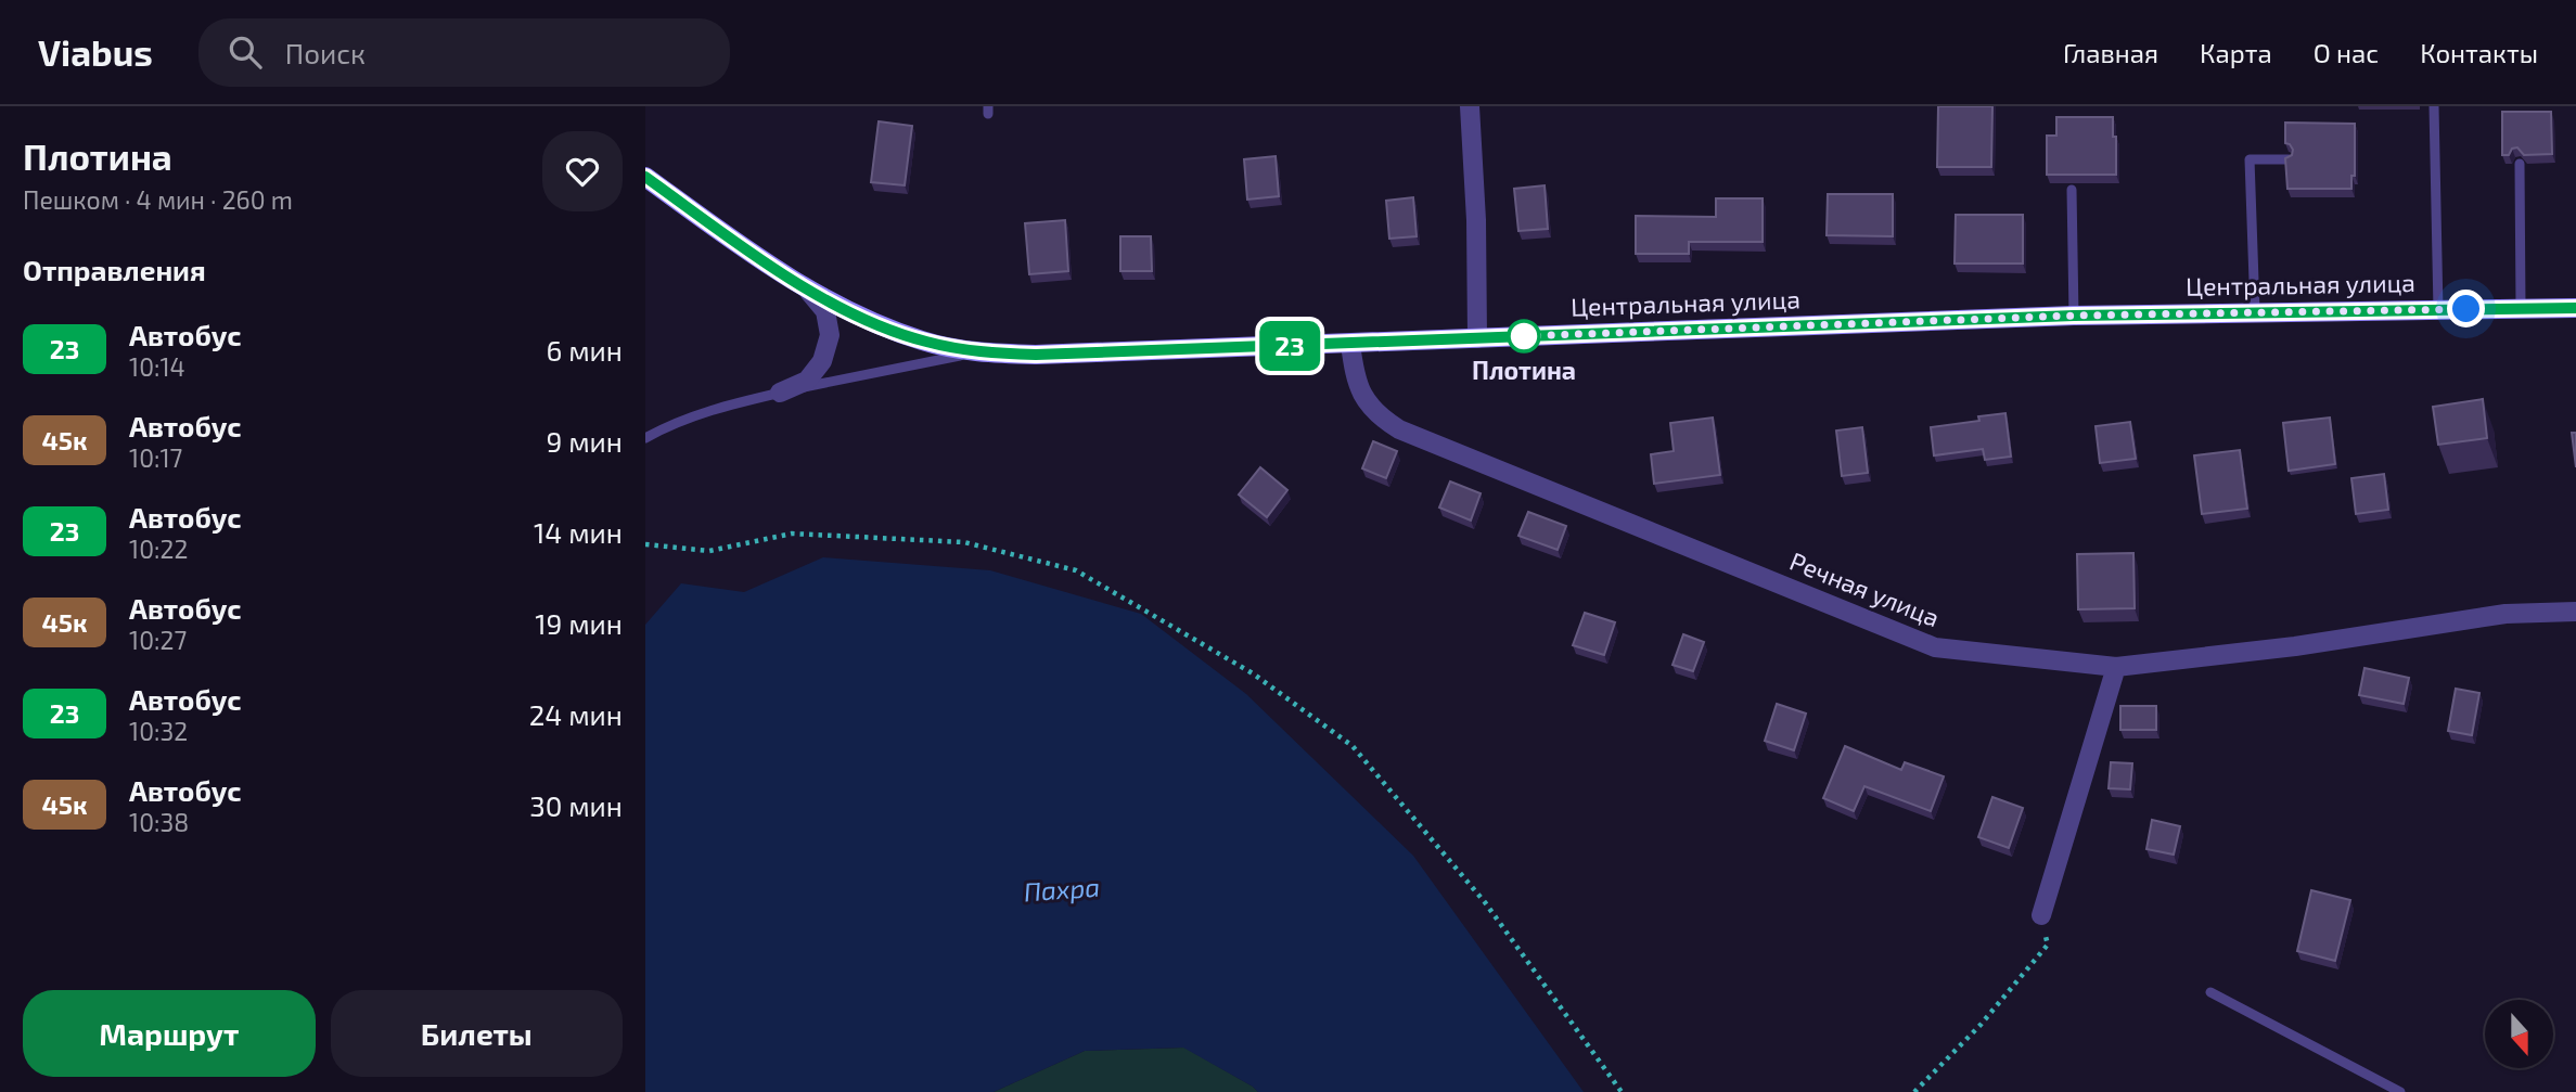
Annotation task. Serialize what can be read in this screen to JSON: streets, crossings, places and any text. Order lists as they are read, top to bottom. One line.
{"streets":{"street":["Центральная улица","Речная улица"]},"crossings":[["Центральная улица","Речная улица"]],"water":["Пахра"],"places":["Плотина"],"lines":["bus line 23"],"north":"bottom","page":{"header":"Viabus","search":"Поиск","nav":["Главная","Карта","О нас","Контакты"],"heading":[["Плотина","Пешком · 4 мин · 260 m"],"Отправления"],"on_map":"23","list":[{"mark":"23","name":"Автобус","note":"10:14","value":"6 мин"},{"mark":"45к","name":"Автобус","note":"10:17","value":"9 мин"},{"mark":"23","name":"Автобус","note":"10:22","value":"14 мин"},{"mark":"45к","name":"Автобус","note":"10:27","value":"19 мин"},{"mark":"23","name":"Автобус","note":"10:32","value":"24 мин"},{"mark":"45к","name":"Автобус","note":"10:38","value":"30 мин"}],"buttons":["Маршрут","Билеты"]}}
